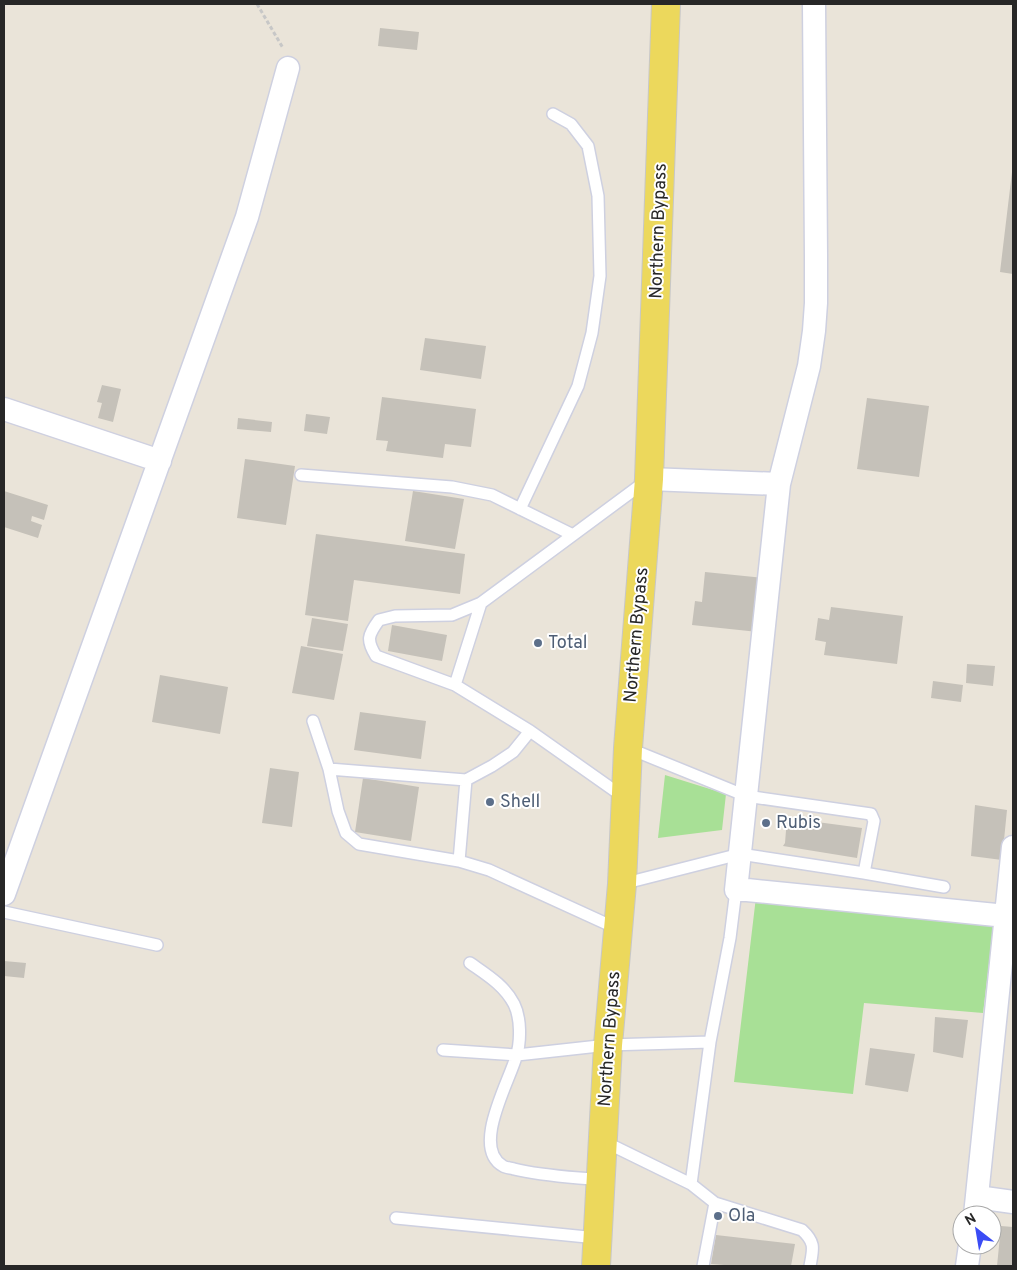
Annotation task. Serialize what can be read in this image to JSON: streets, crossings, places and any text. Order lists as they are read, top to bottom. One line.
{"streets":{"main road":["Northern Bypass"]},"places":["Total","Shell","Rubis","Ola"],"north":"top left"}
